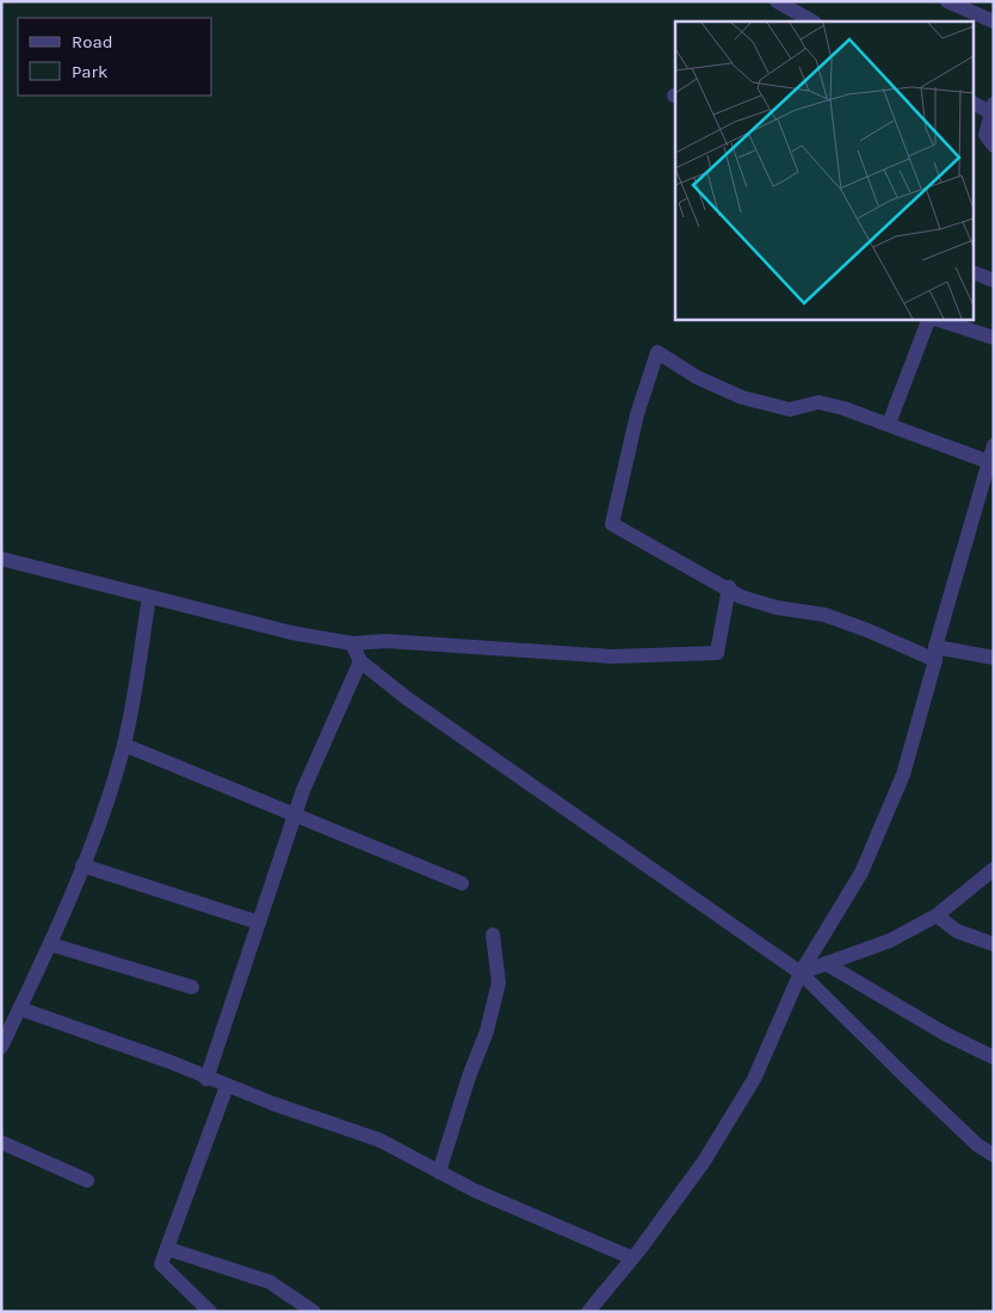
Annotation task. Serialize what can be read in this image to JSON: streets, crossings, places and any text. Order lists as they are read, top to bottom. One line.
{"legend":["Road","Park"]}
